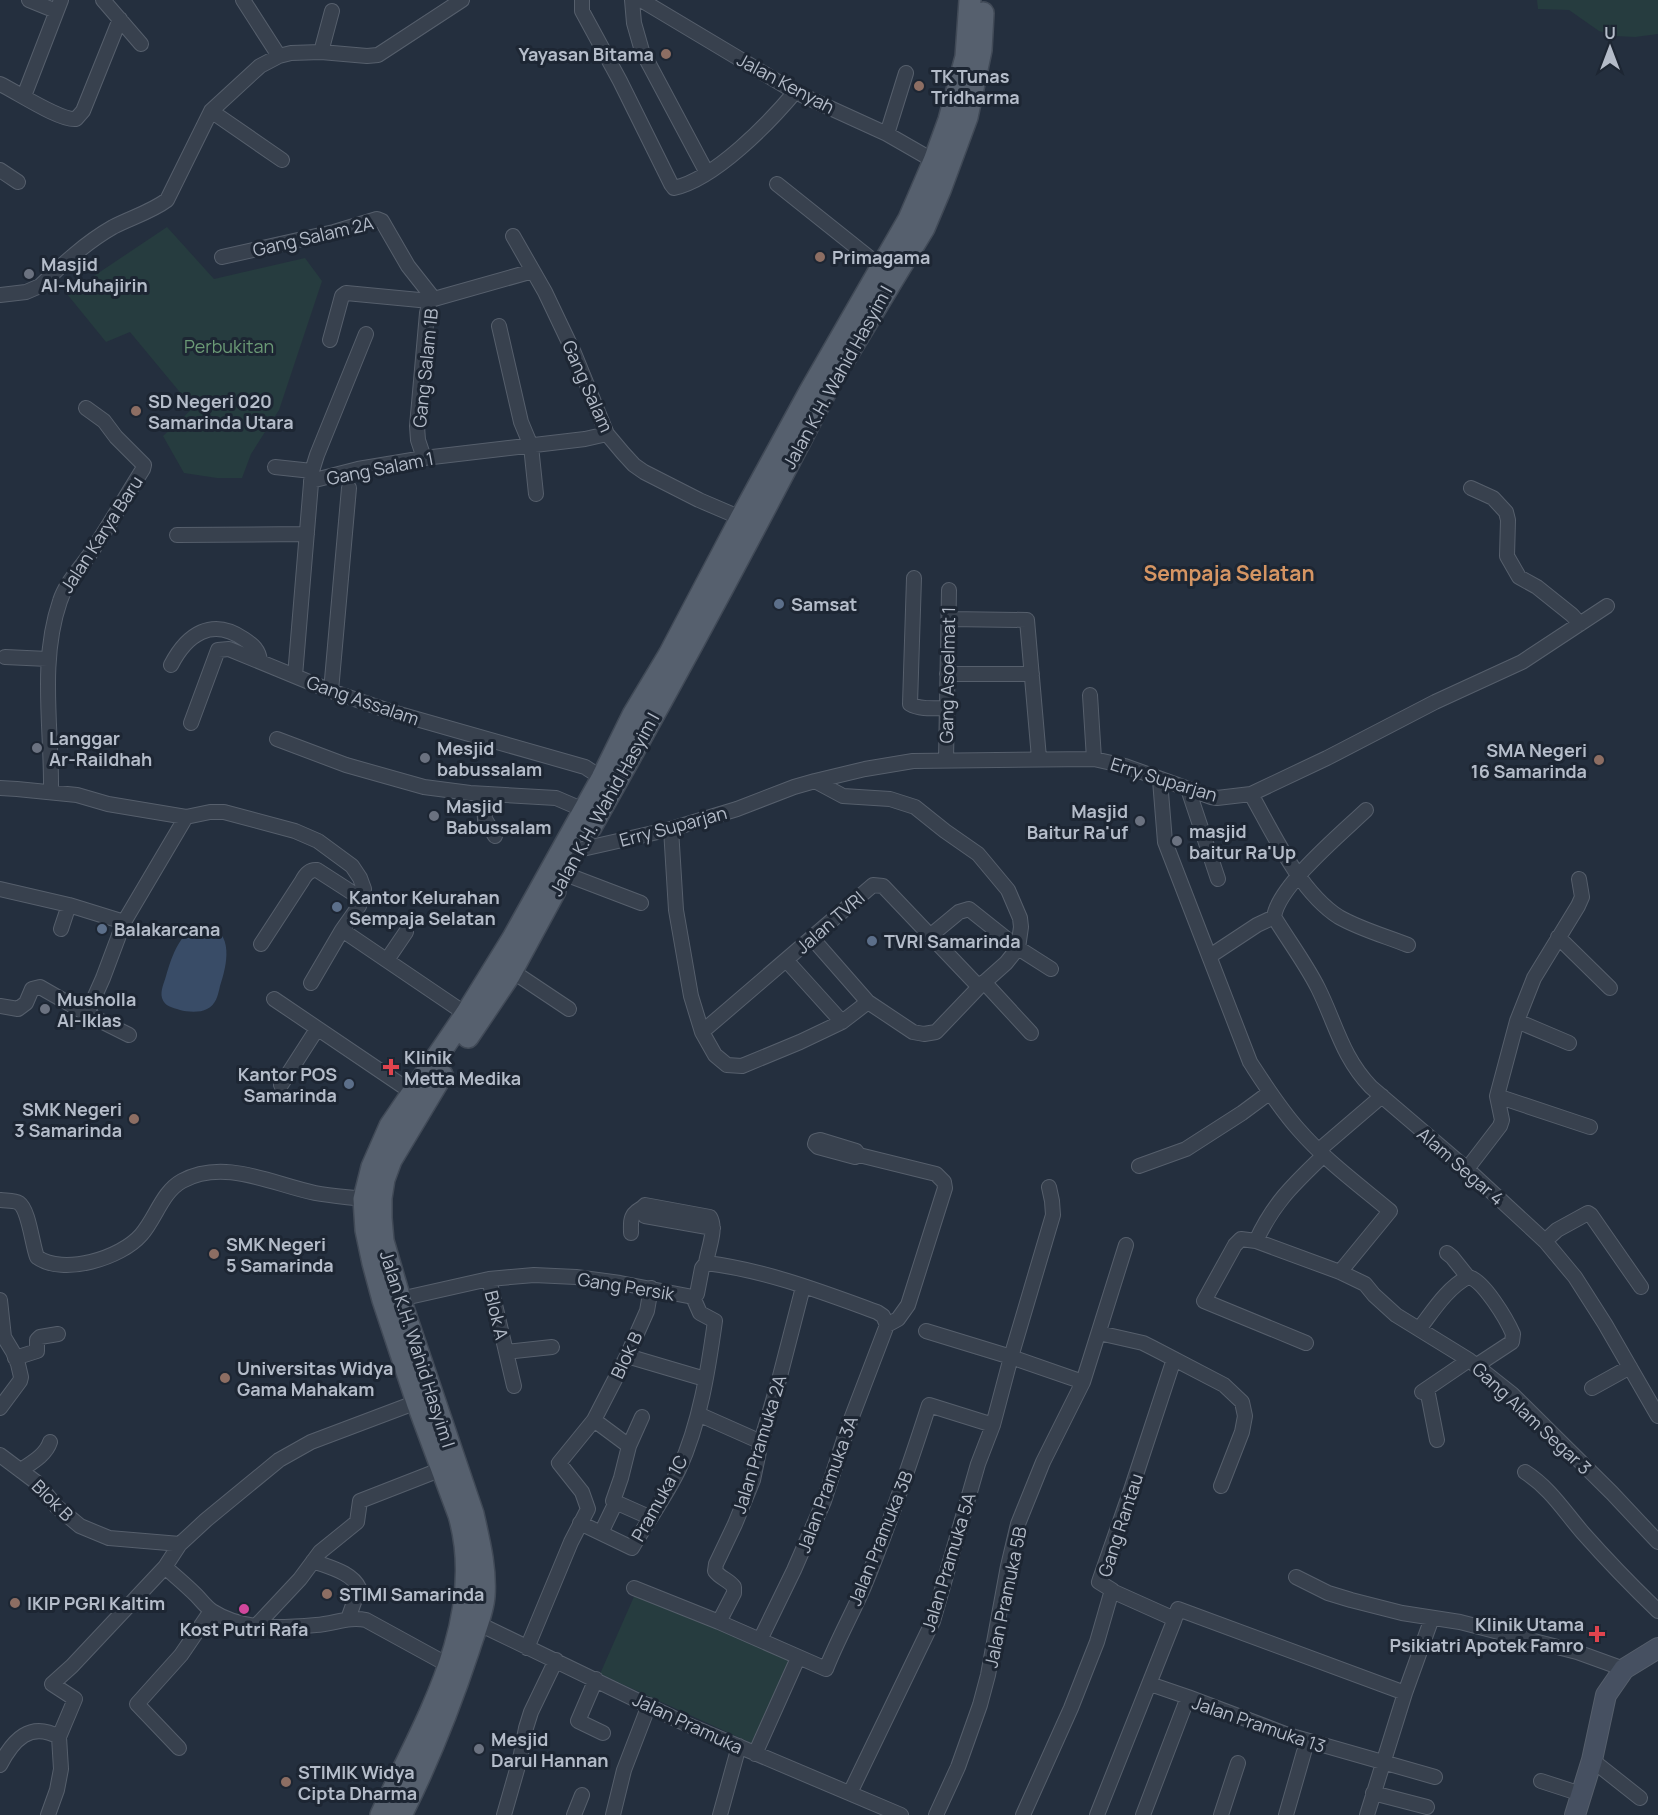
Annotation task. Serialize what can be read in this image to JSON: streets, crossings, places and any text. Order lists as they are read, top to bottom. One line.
{"streets":{"main road":["Jalan K.H. Wahid Hasyim I"],"street":["Jalan Kenyah","Gang Salam 2A","Gang Salam 1B","Gang Salam","Gang Salam 1","Jalan Karya Baru","Gang Asoelmat 1","Gang Assalam","Erry Suparjan","Jalan TVRI","Alam Segar 4","Gang Persik","Blok A","Blok B","Gang Alam Segar 3","Jalan Pramuka 2A","Jalan Pramuka 3A","Pramuka 1C","Gang Rantau","Jalan Pramuka 3B","Jalan Pramuka 5A","Jalan Pramuka 5B","Jalan Pramuka","Jalan Pramuka 13"]},"crossings":[["Jalan Kenyah","Jalan K.H. Wahid Hasyim I"],["Gang Salam 2A","Gang Salam 1B"],["Gang Salam 1B","Gang Salam"],["Gang Salam 1B","Gang Salam 1"],["Jalan K.H. Wahid Hasyim I","Gang Salam"],["Jalan K.H. Wahid Hasyim I","Gang Assalam"],["Jalan K.H. Wahid Hasyim I","Erry Suparjan"],["Jalan K.H. Wahid Hasyim I","Gang Persik"],["Jalan K.H. Wahid Hasyim I","Jalan Pramuka"],["Gang Salam","Gang Salam 1"],["Gang Salam 1","Gang Assalam"],["Gang Asoelmat 1","Erry Suparjan"],["Gang Persik","Blok A"],["Gang Persik","Blok B"],["Gang Persik","Pramuka 1C"],["Jalan Pramuka 3B","Jalan Pramuka 5A"],["Jalan Pramuka 5A","Jalan Pramuka"]],"districts":["Sempaja Selatan"],"parks":["Perbukitan"],"places":{"other":["Yayasan Bitama","TK Tunas Tridharma","Primagama","Masjid Al-Muhajirin","SD Negeri 020 Samarinda Utara","Samsat","Langgar Ar-Raildhah","Mesjid babussalam","SMA Negeri 16 Samarinda","Masjid Babussalam","Masjid Baitur Ra'uf","masjid baitur Ra'Up","Kantor Kelurahan Sempaja Selatan","Balakarcana","TVRI Samarinda","Musholla Al-Iklas","Kantor POS Samarinda","SMK Negeri 3 Samarinda","SMK Negeri 5 Samarinda","Universitas Widya Gama Mahakam","STIMI Samarinda","IKIP PGRI Kaltim","Kost Putri Rafa","Mesjid Darul Hannan","STIMIK Widya Cipta Dharma"],"health":["Klinik Metta Medika","Klinik Utama Psikiatri Apotek Famro"]},"north":"top"}
